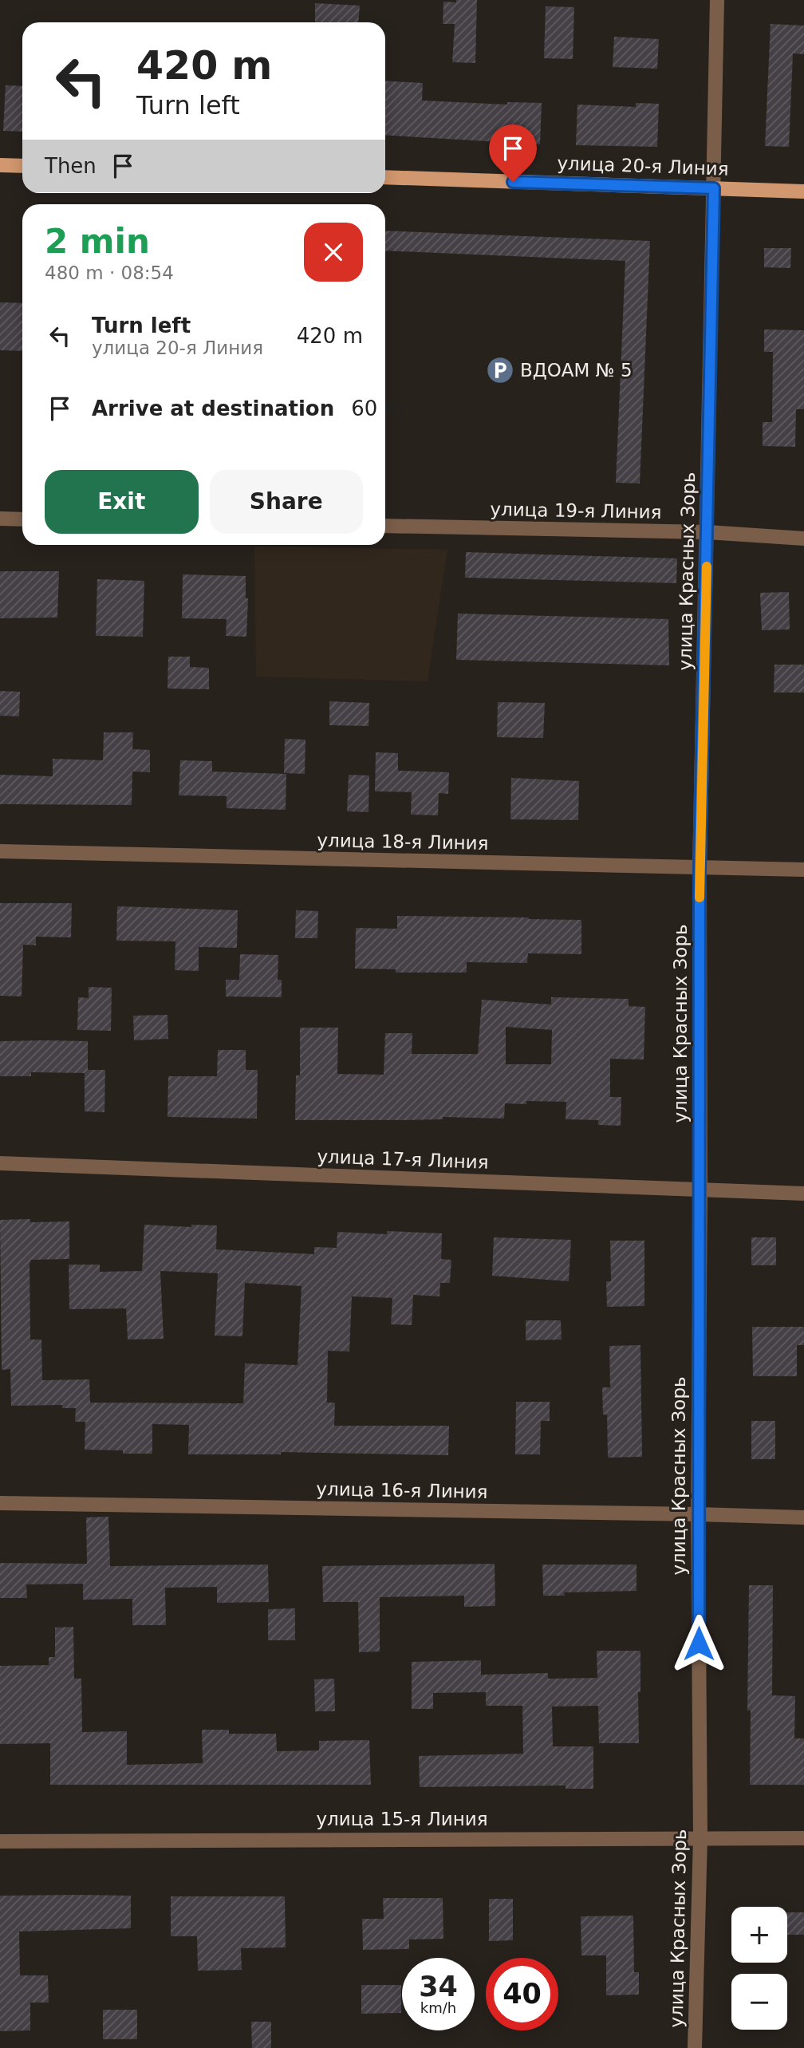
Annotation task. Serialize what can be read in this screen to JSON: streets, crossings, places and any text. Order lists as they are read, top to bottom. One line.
{"streets":{"main road":["улица 20-я Линия"],"street":["улица 19-я Линия","улица Красных Зорь","улица 18-я Линия","улица 17-я Линия","улица 16-я Линия","улица 15-я Линия"]},"crossings":[["улица 20-я Линия","улица Красных Зорь"],["улица 19-я Линия","улица Красных Зорь"],["улица Красных Зорь","улица 18-я Линия"],["улица Красных Зорь","улица 17-я Линия"],["улица Красных Зорь","улица 16-я Линия"],["улица Красных Зорь","улица 15-я Линия"]],"places":{"parking":["ВДОАМ № 5"]},"page":{"turn":["420 m","Turn left"],"then":"Then","heading":["2 min","480 m · 08:54"],"list":[{"name":"Turn left","note":"улица 20-я Линия","value":"420 m"},{"name":"Arrive at destination","value":"60 m"}],"buttons":["Exit","Share"],"map_buttons":["+","−"],"speed":"34 km/h","limit":"40"}}
